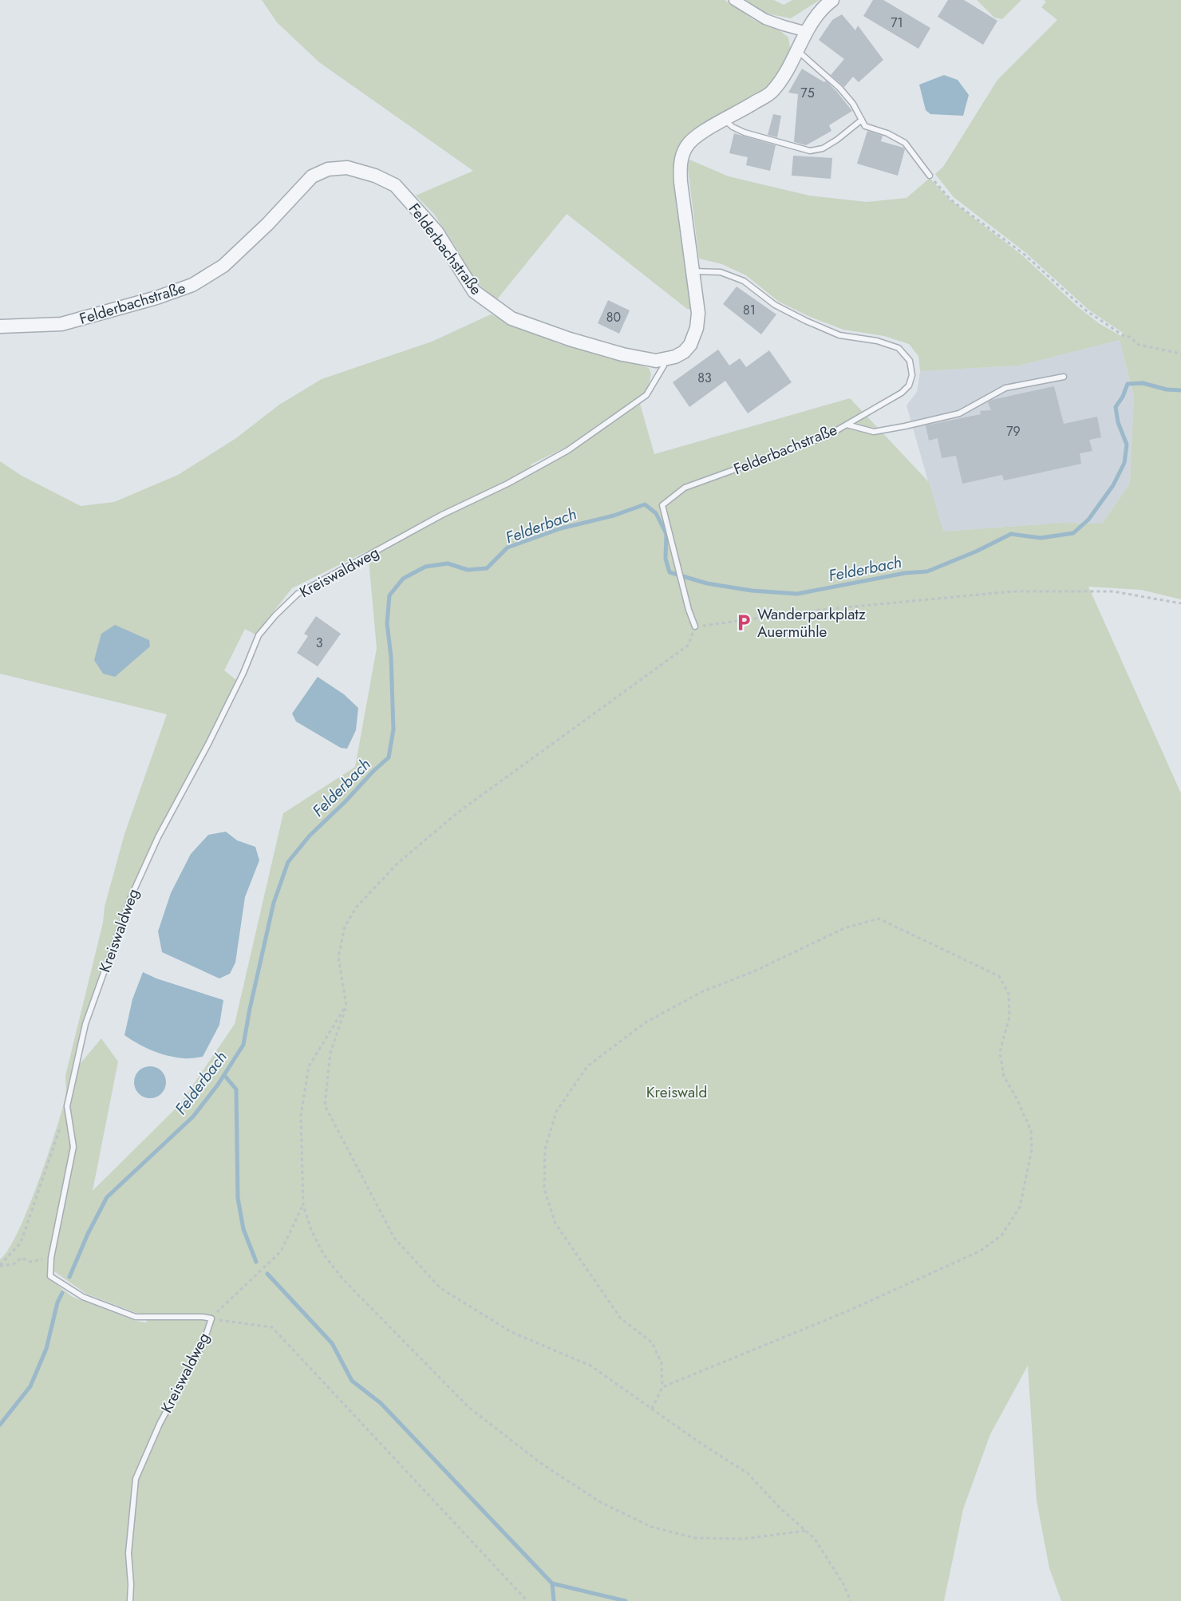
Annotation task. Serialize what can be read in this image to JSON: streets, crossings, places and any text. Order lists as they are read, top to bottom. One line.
{"streets":{"street":["Felderbachstraße"],"lane":["Kreiswaldweg"]},"crossings":[["Felderbachstraße","Kreiswaldweg"]],"water":["Felderbach"],"parks":["Kreiswald"],"places":{"parking":["Wanderparkplatz Auermühle"]},"house_numbers":["71","75","81","80","83","79","3"]}
